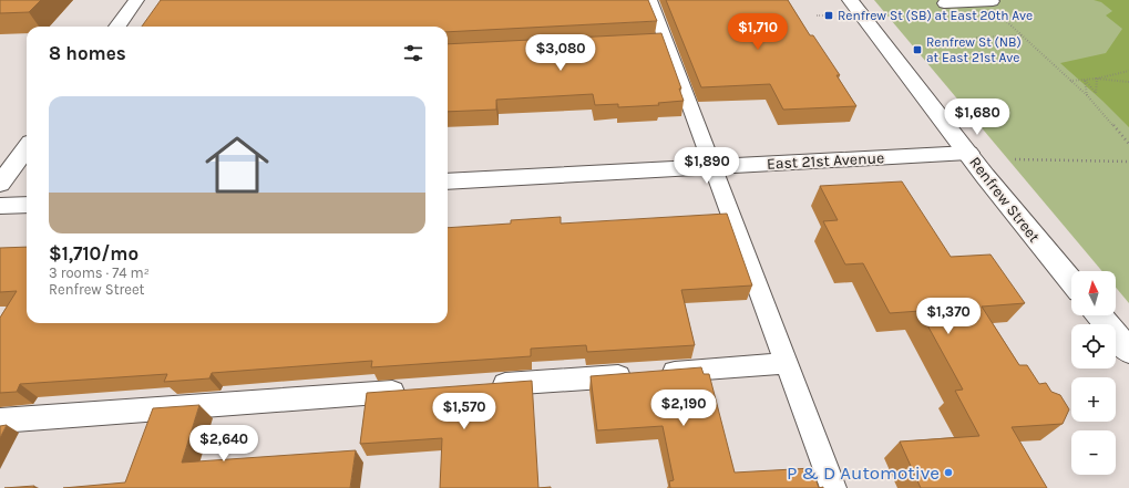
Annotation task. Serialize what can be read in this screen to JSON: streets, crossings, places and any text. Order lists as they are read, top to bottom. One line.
{"streets":{"street":["East 21st Avenue","Renfrew Street"]},"crossings":[["East 21st Avenue","Renfrew Street"]],"places":{"transit":["Renfrew St (SB) at East 20th Ave","Renfrew St (NB) at East 21st Ave"],"other":["P & D Automotive"]},"north":"top","page":{"price":["$1,710","$3,080","$1,680","$1,890","$1,370","$2,190","$1,570","$2,640"],"heading":"8 homes","list":[{"name":"$1,710/mo","note":"3 rooms · 74 m² · Renfrew Street"}],"map_buttons":["+","−"]}}
